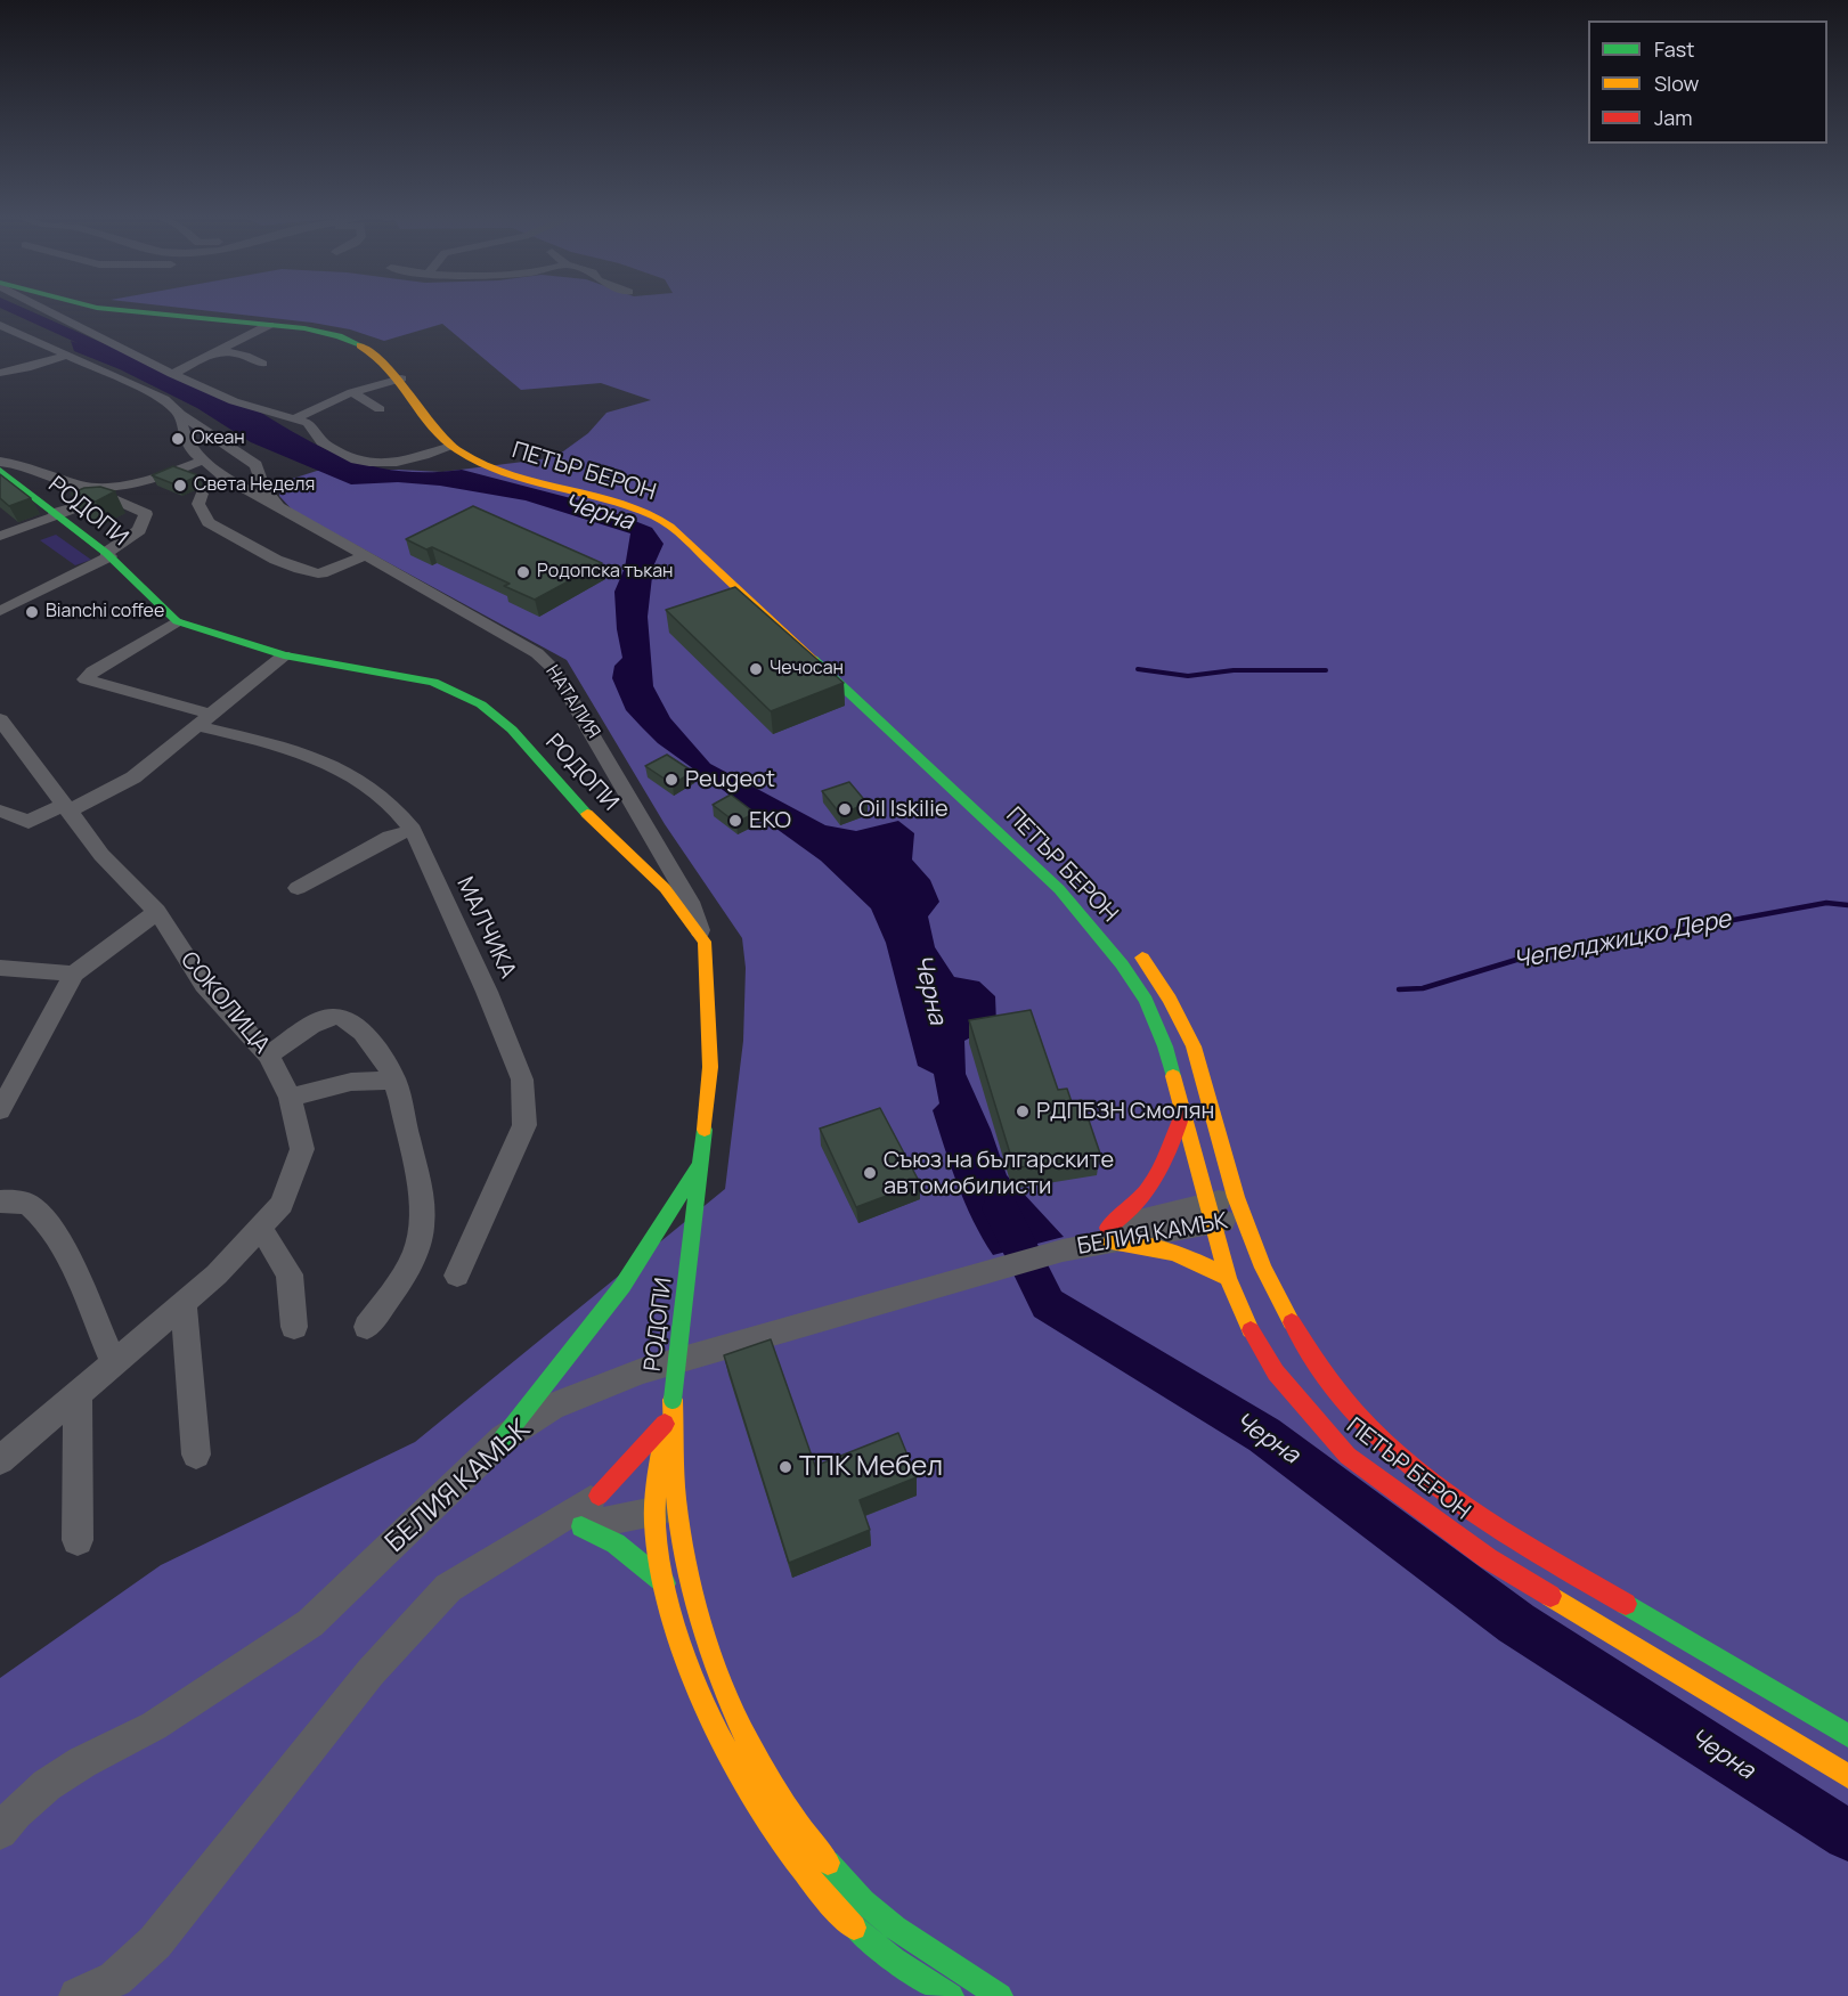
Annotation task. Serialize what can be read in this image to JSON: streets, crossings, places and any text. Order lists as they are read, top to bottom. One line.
{"streets":{"main road":["ПЕТЪР БЕРОН","РОДОПИ"],"street":["НАТАЛИЯ","МАЛЧИКА","СОКОЛИЦА","БЕЛИЯ КАМЪК"]},"crossings":[["ПЕТЪР БЕРОН","БЕЛИЯ КАМЪК"],["РОДОПИ","НАТАЛИЯ"],["РОДОПИ","МАЛЧИКА"]],"water":["Черна","Чепелджицко Дере"],"places":["Океан","Света Неделя","Родопска тъкан","Bianchi coffee","Чечосан","Peugeot","Oil Iskilie","EKO","РДПБЗН Смолян","Съюз на българските автомобилисти","ТПК Мебел"],"legend":["Fast","Slow","Jam"]}
